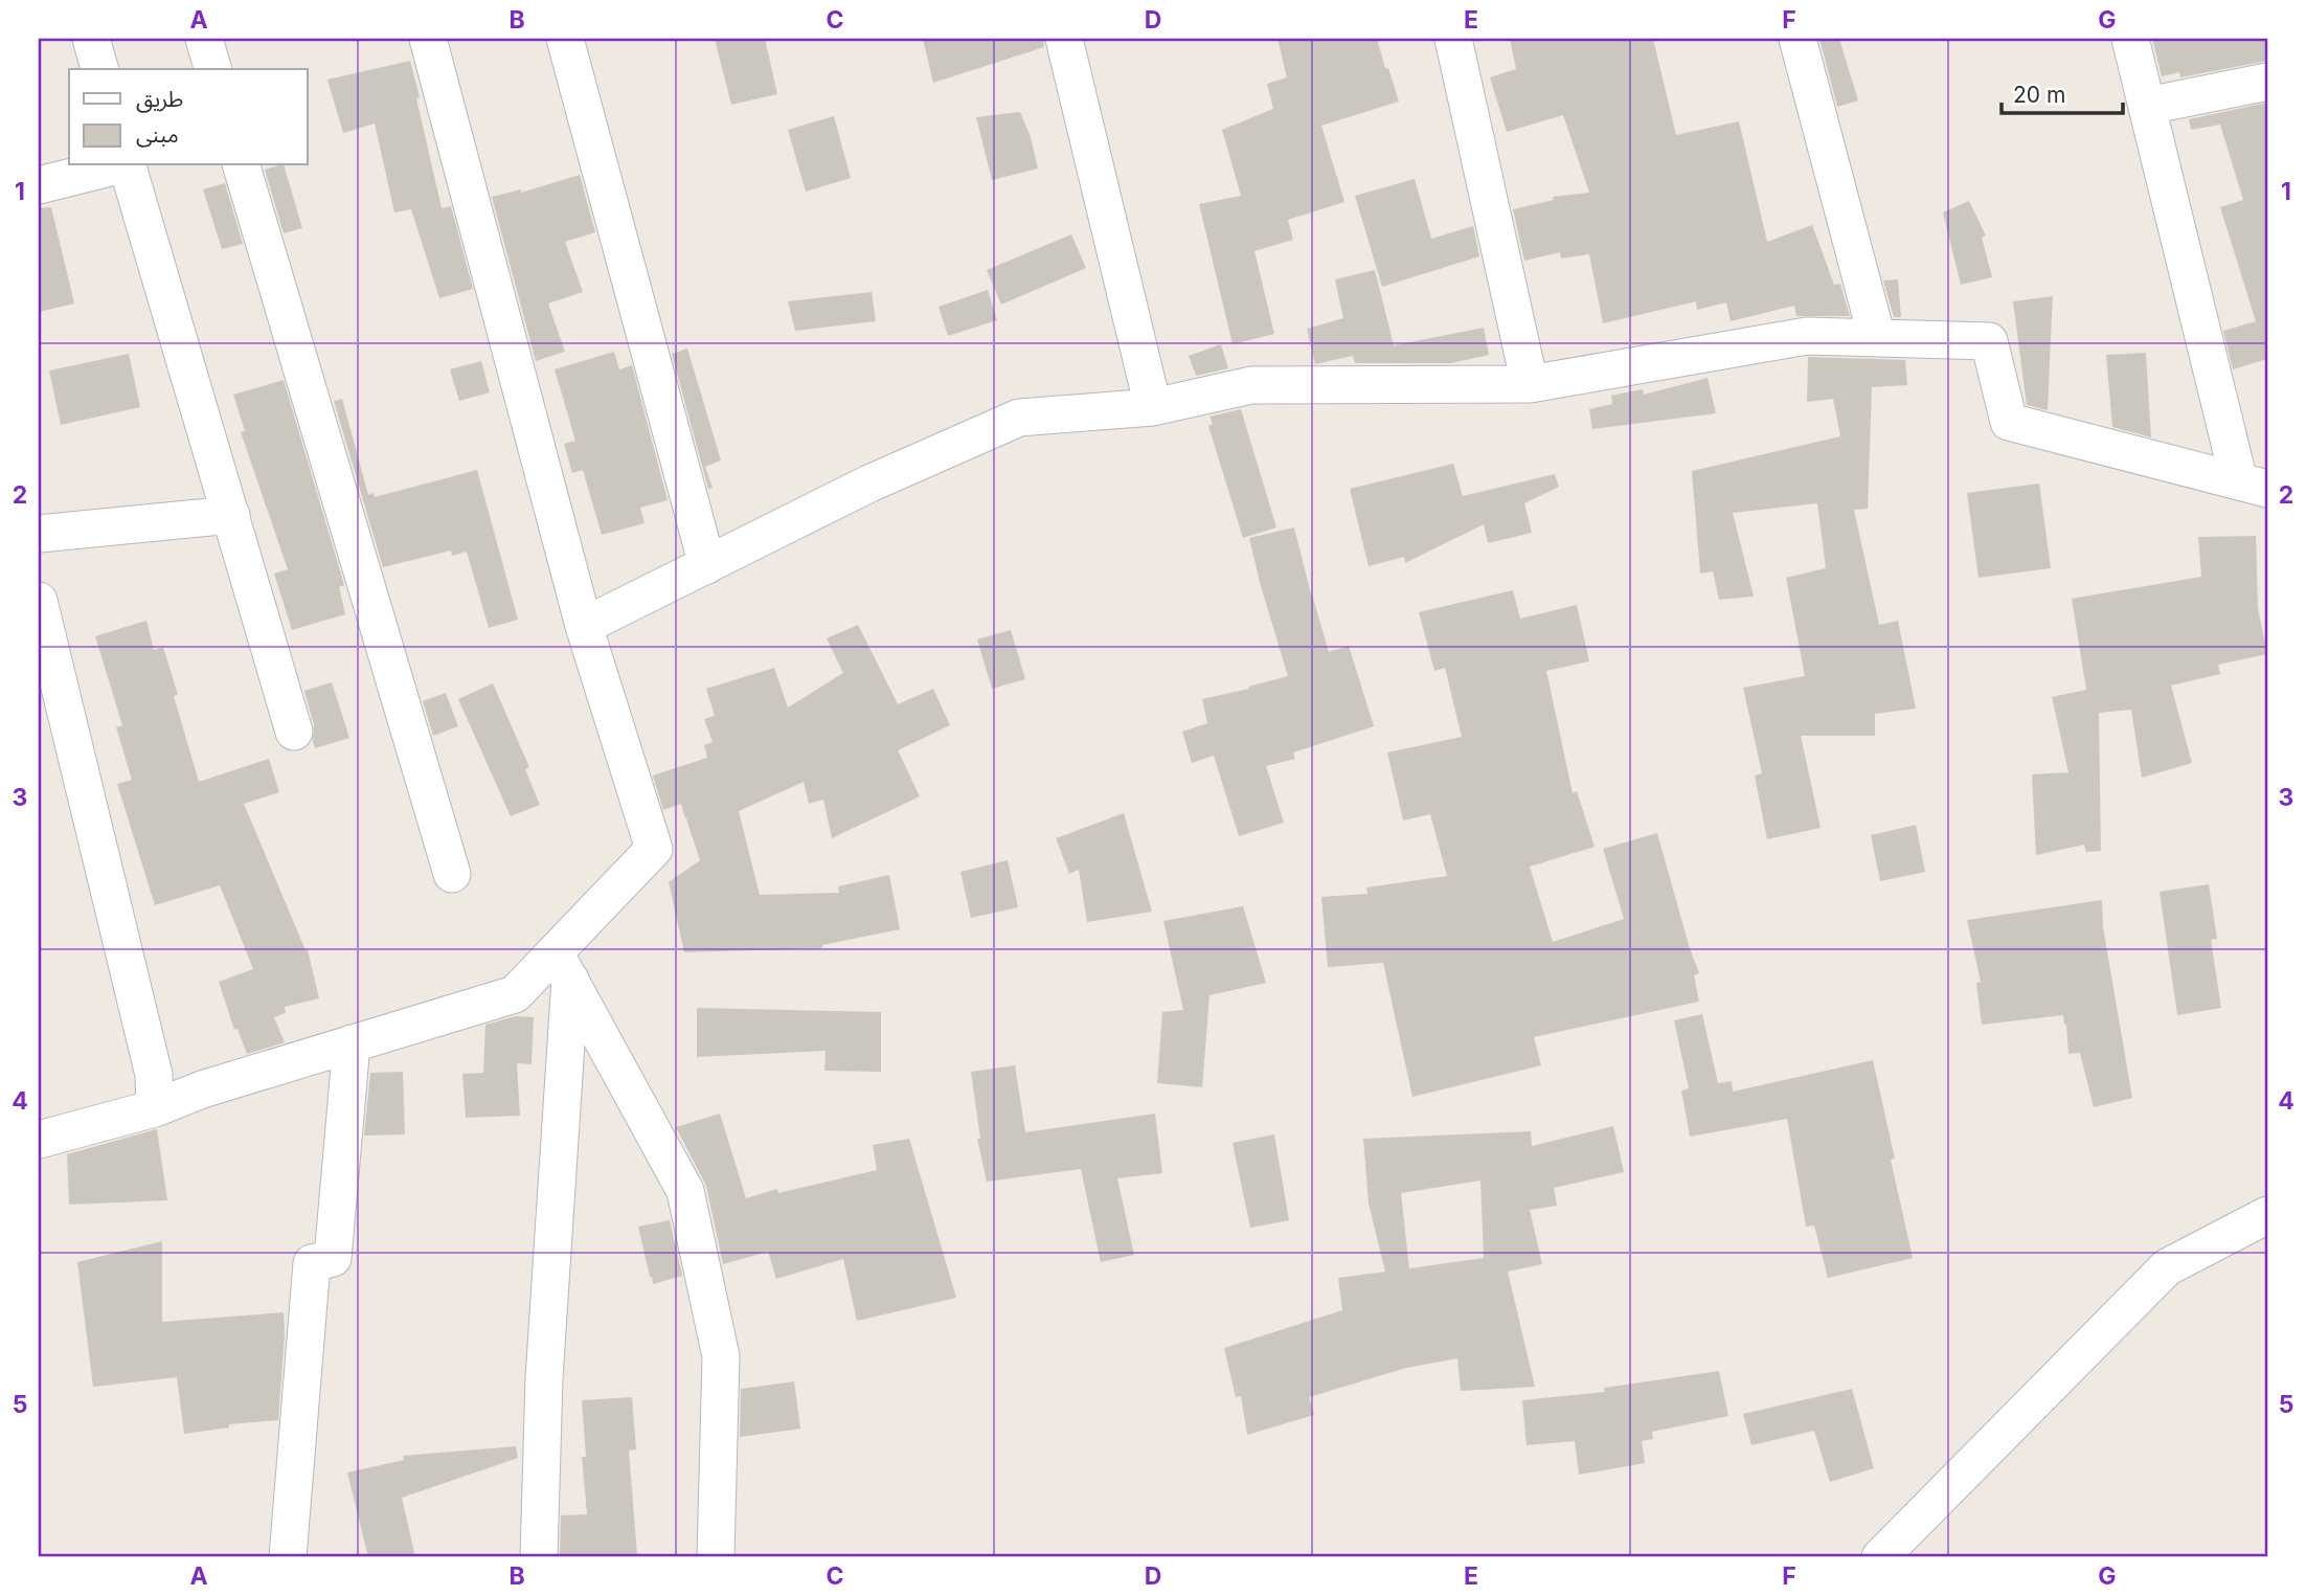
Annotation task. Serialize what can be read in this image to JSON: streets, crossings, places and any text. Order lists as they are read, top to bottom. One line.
{"legend":["طريق","مبنى"],"scale_bar":"20 m","grid":{"columns":["A","B","C","D","E","F","G"],"rows":["1","2","3","4","5"]}}
